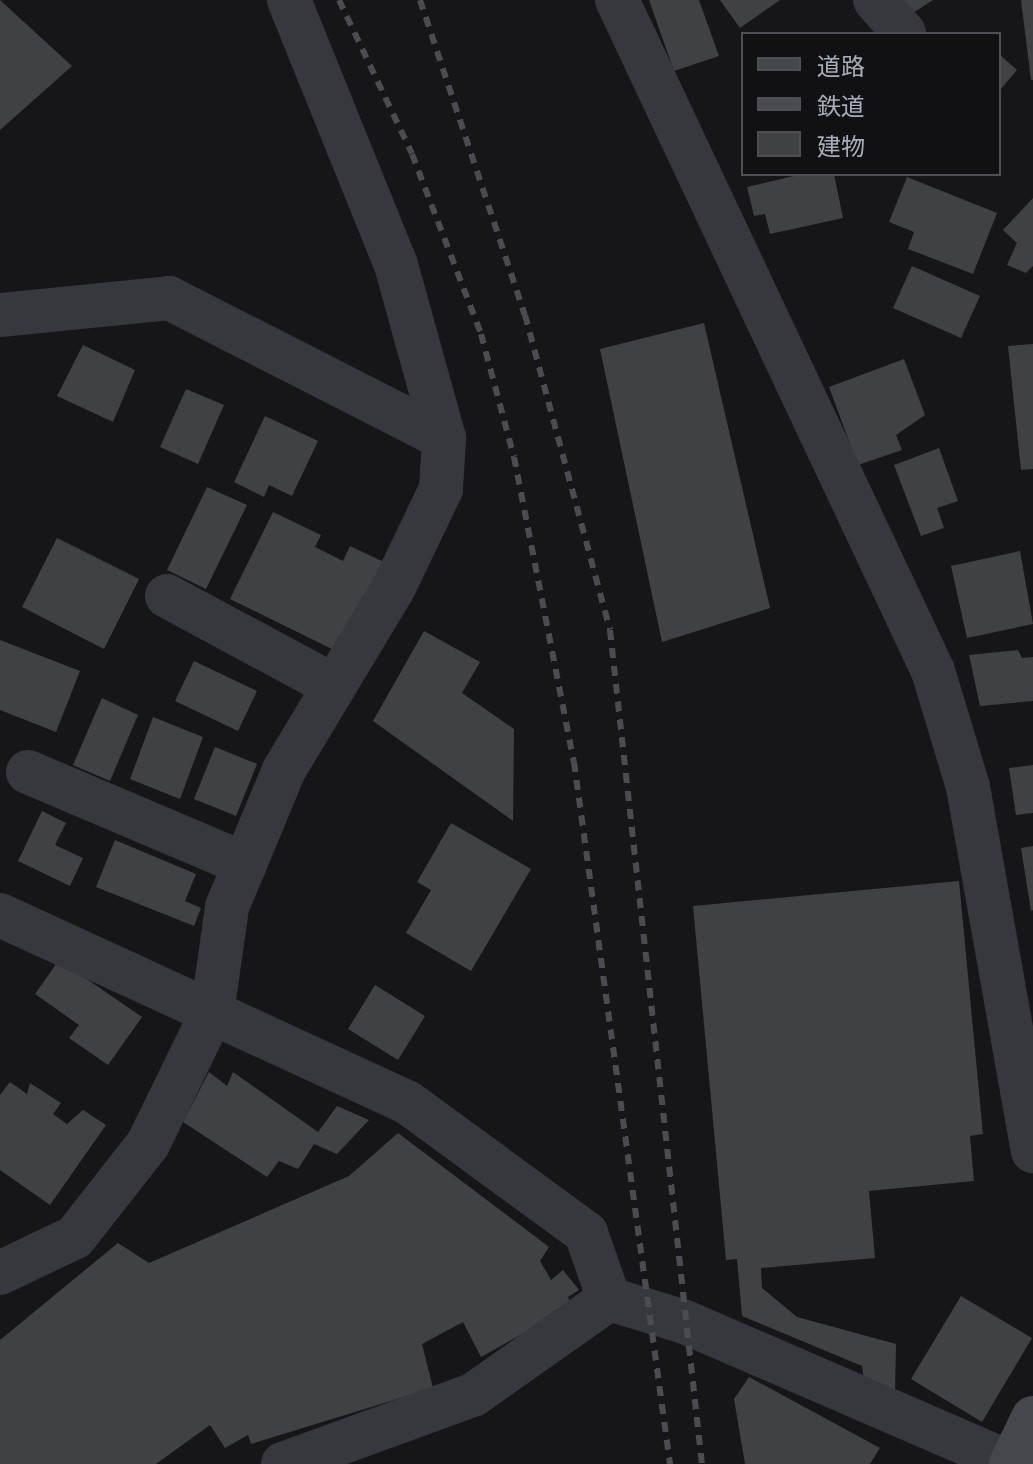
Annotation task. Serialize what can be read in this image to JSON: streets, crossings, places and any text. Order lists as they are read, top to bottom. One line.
{"legend":["道路","鉄道","建物"]}
